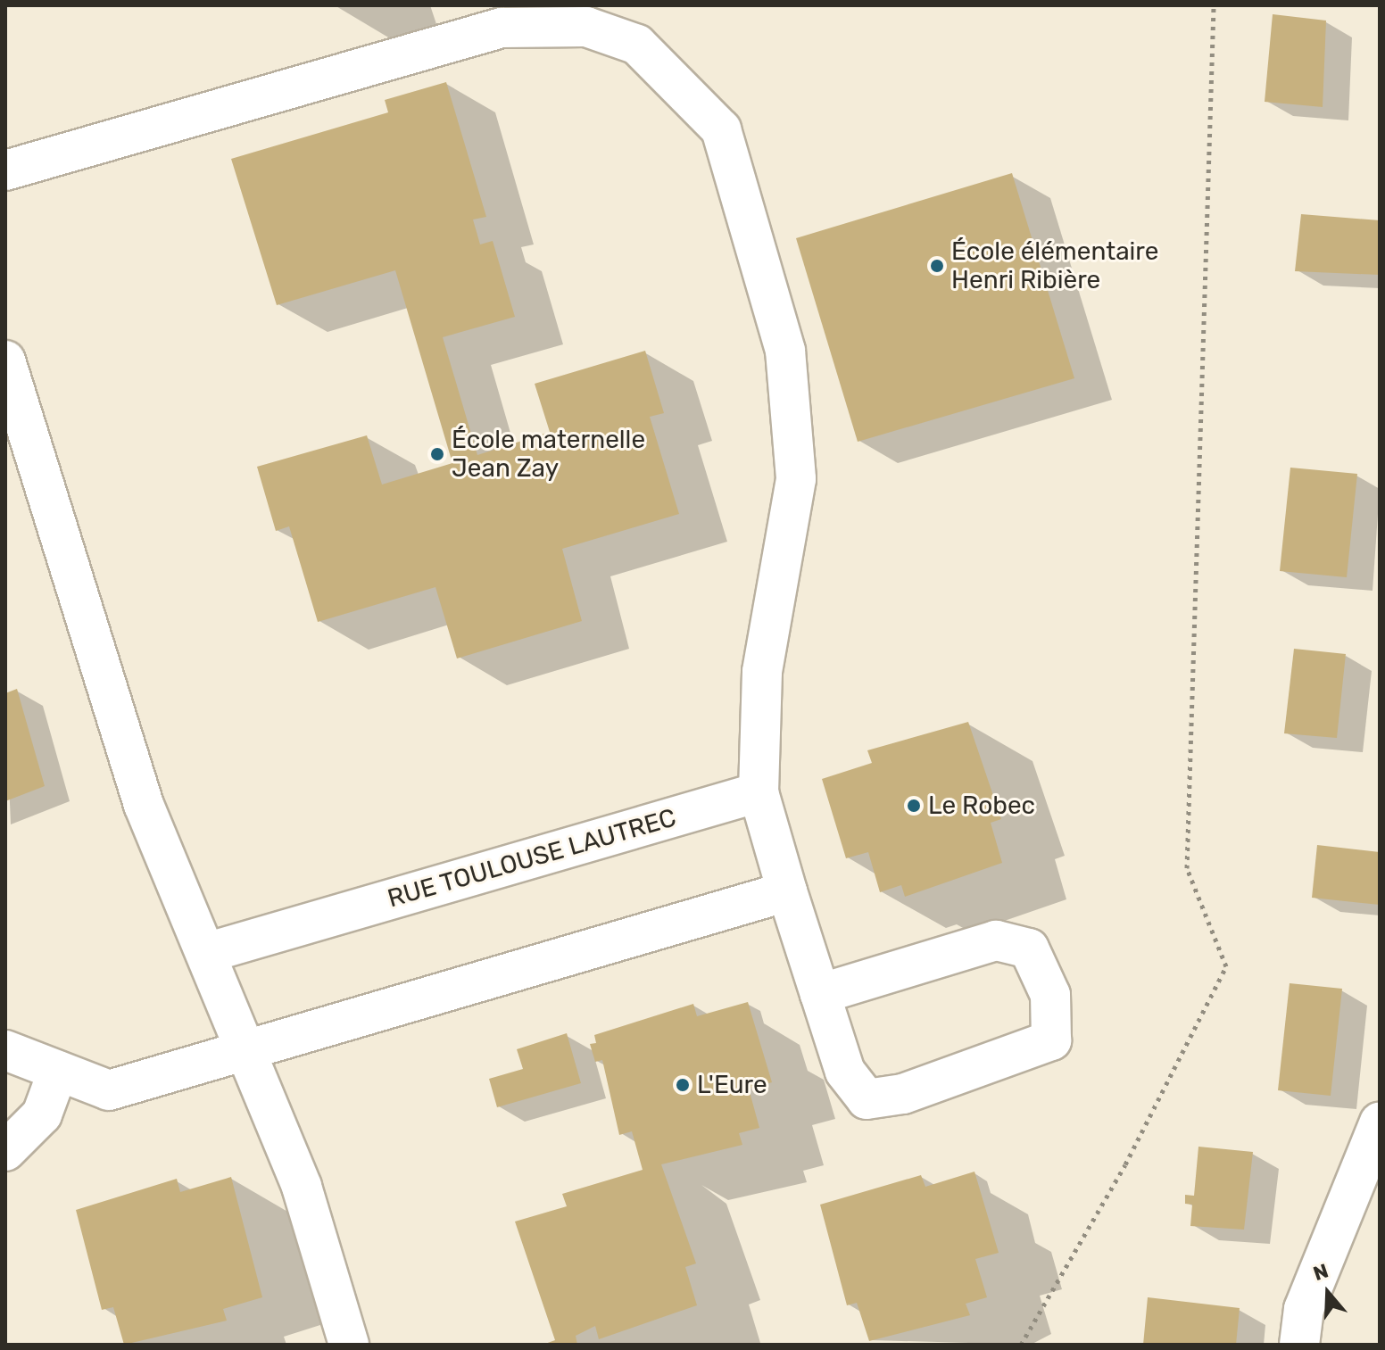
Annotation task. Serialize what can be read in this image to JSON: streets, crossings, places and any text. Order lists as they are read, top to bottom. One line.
{"streets":{"street":["RUE TOULOUSE LAUTREC"]},"places":["École élémentaire Henri Ribière","École maternelle Jean Zay","Le Robec","L'Eure"],"north":"top"}
